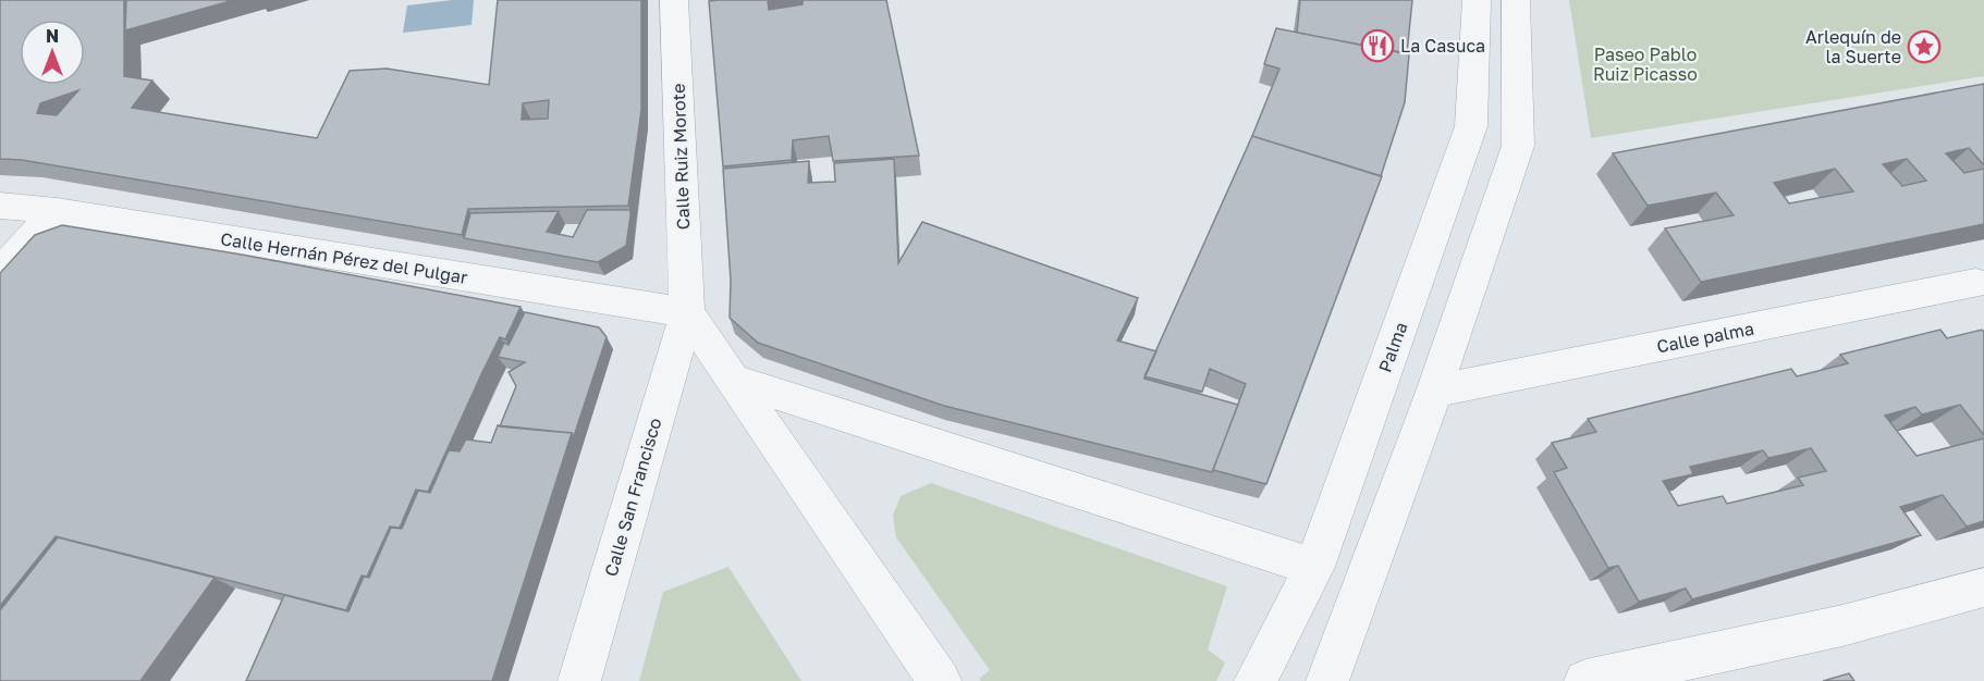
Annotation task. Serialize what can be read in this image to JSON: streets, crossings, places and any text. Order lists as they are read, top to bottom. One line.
{"streets":{"street":["Calle Ruiz Morote","Calle Hernán Pérez del Pulgar","Calle palma","Palma","Calle San Francisco"]},"crossings":[["Calle Ruiz Morote","Calle Hernán Pérez del Pulgar"],["Calle Ruiz Morote","Calle San Francisco"],["Calle Hernán Pérez del Pulgar","Calle San Francisco"]],"parks":["Paseo Pablo Ruiz Picasso"],"places":{"restaurant":["La Casuca"],"place":["Arlequín de la Suerte"]},"north":"top"}
